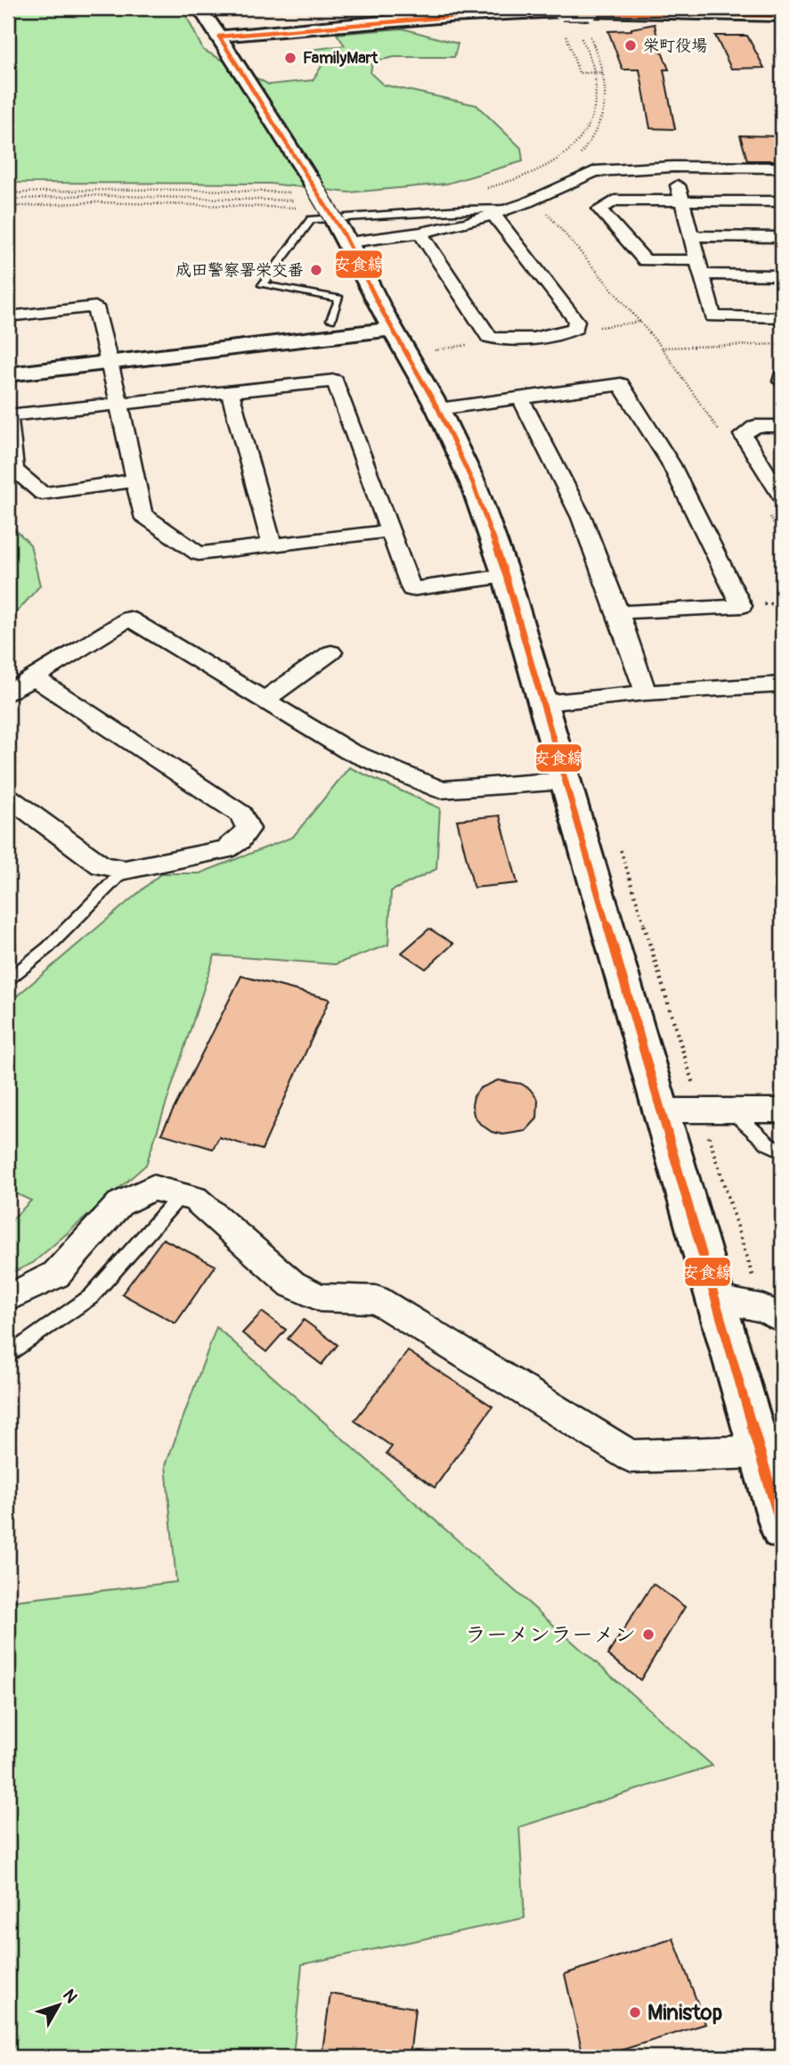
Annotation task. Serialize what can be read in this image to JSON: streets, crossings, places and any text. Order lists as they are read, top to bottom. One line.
{"places":["栄町役場","FamilyMart","成田警察署栄交番","ラーメンラーメン","Ministop"],"lines":["transit line 安食線"],"north":"top right"}
